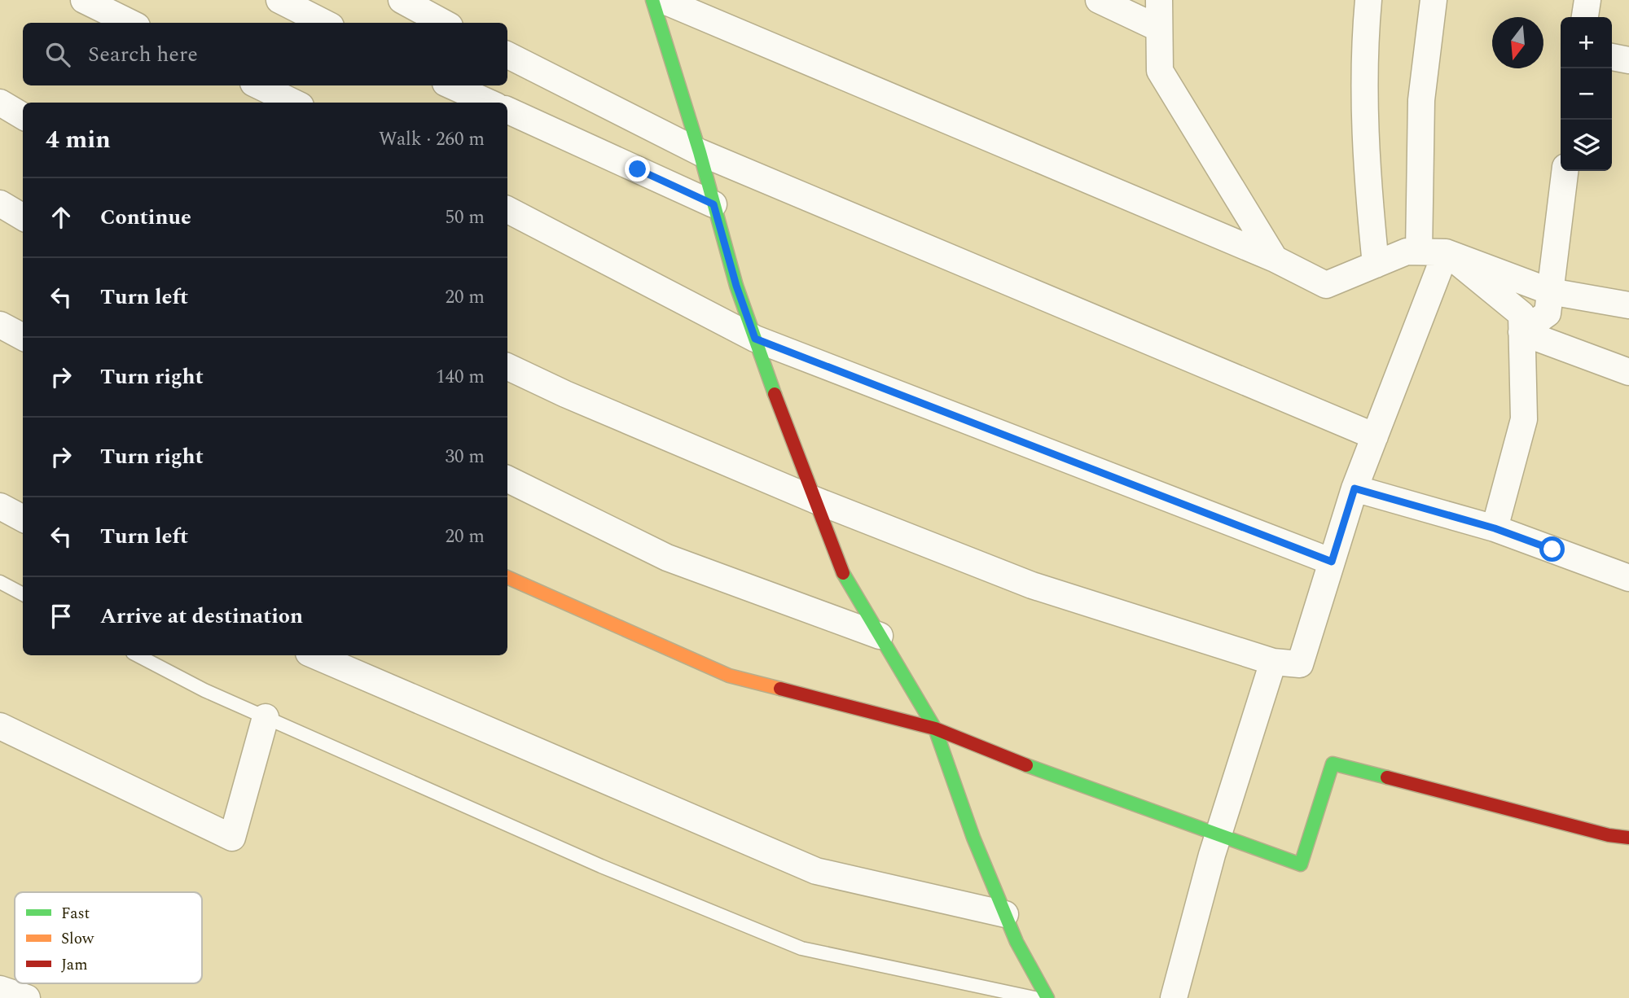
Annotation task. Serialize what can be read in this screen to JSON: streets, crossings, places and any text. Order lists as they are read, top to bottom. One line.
{"legend":["Fast","Slow","Jam"],"north":"bottom","page":{"map_buttons":["+","−"],"search":"Search here","heading":["4 min","Walk · 260 m"],"list":[["Continue","50 m"],["Turn left","20 m"],["Turn right","140 m"],["Turn right","30 m"],["Turn left","20 m"],"Arrive at destination"]}}
